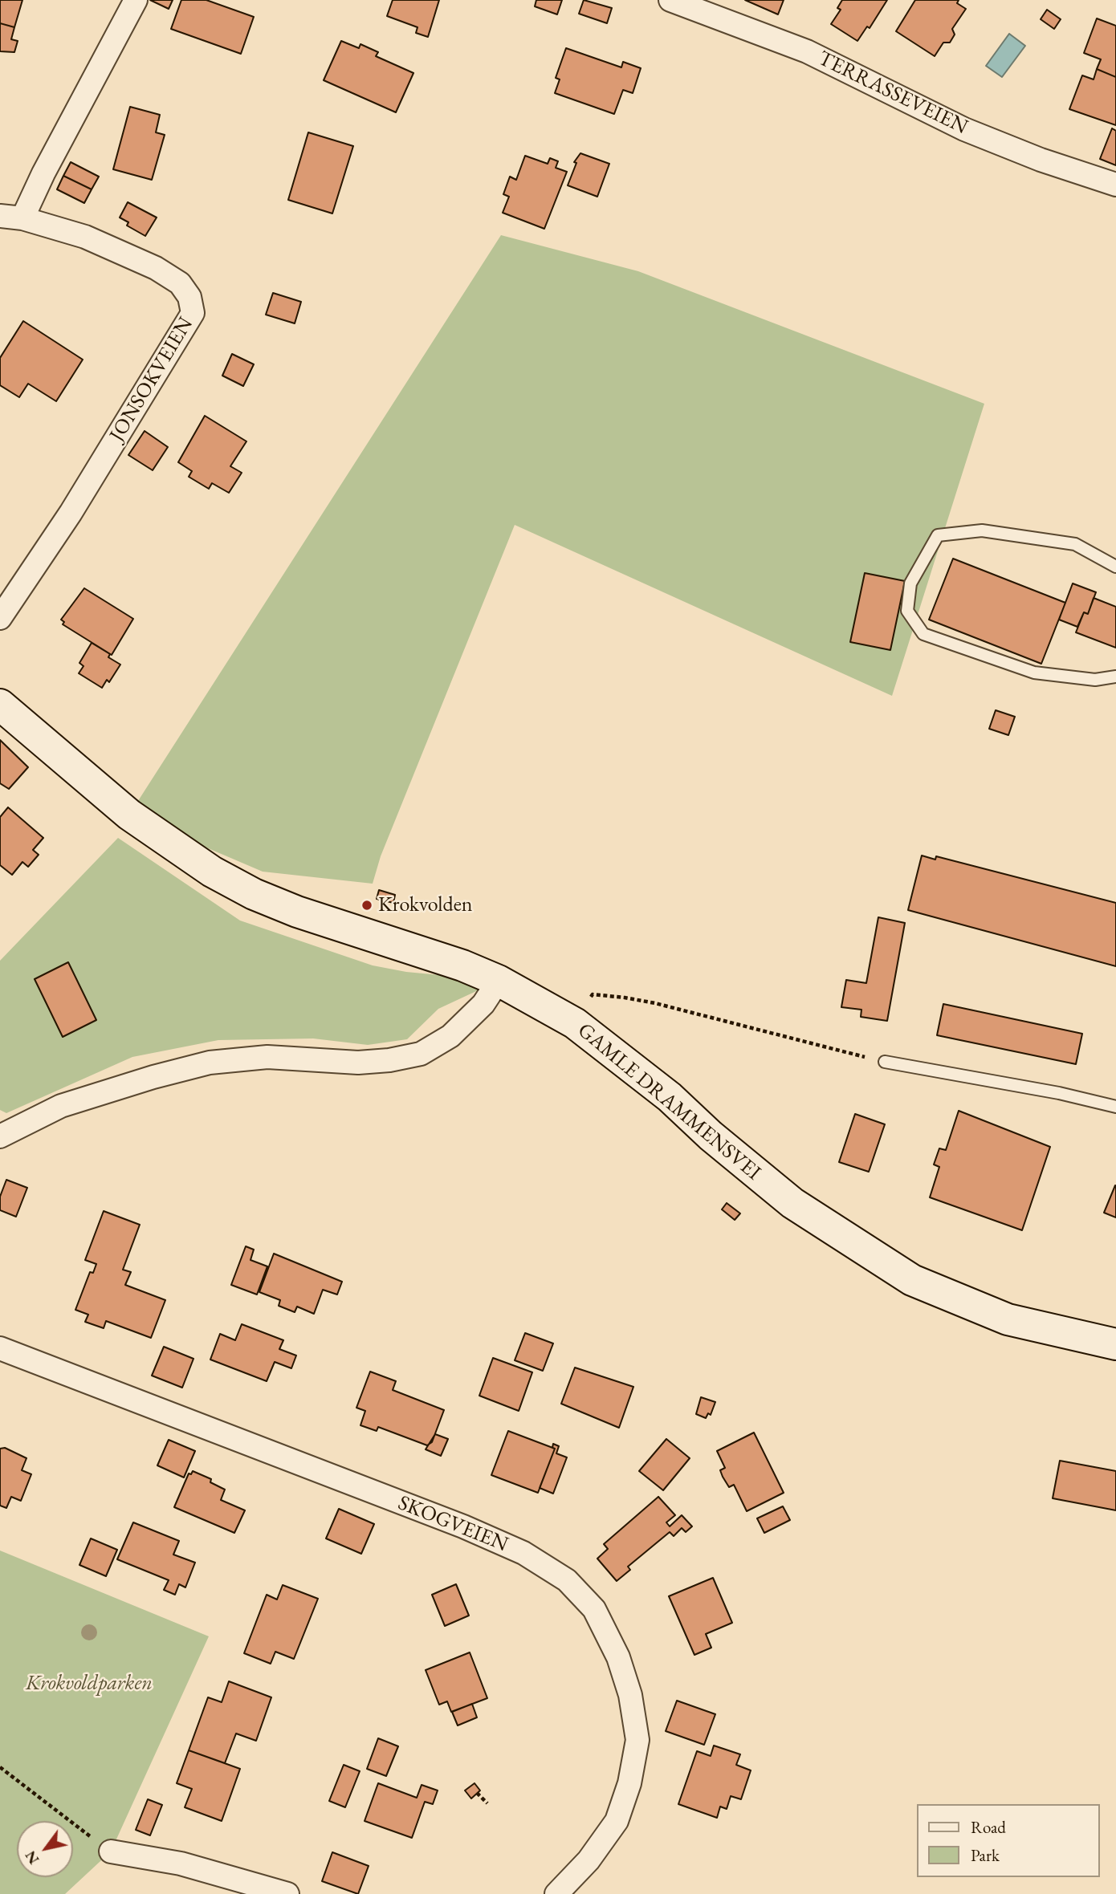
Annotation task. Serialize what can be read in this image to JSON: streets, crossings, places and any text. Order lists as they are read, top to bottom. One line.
{"streets":{"main road":["GAMLE DRAMMENSVEI"],"street":["TERRASSEVEIEN","JONSOKVEIEN","SKOGVEIEN"]},"parks":["Krokvoldparken"],"places":["Krokvolden"],"legend":["Road","Park"],"north":"bottom left"}
